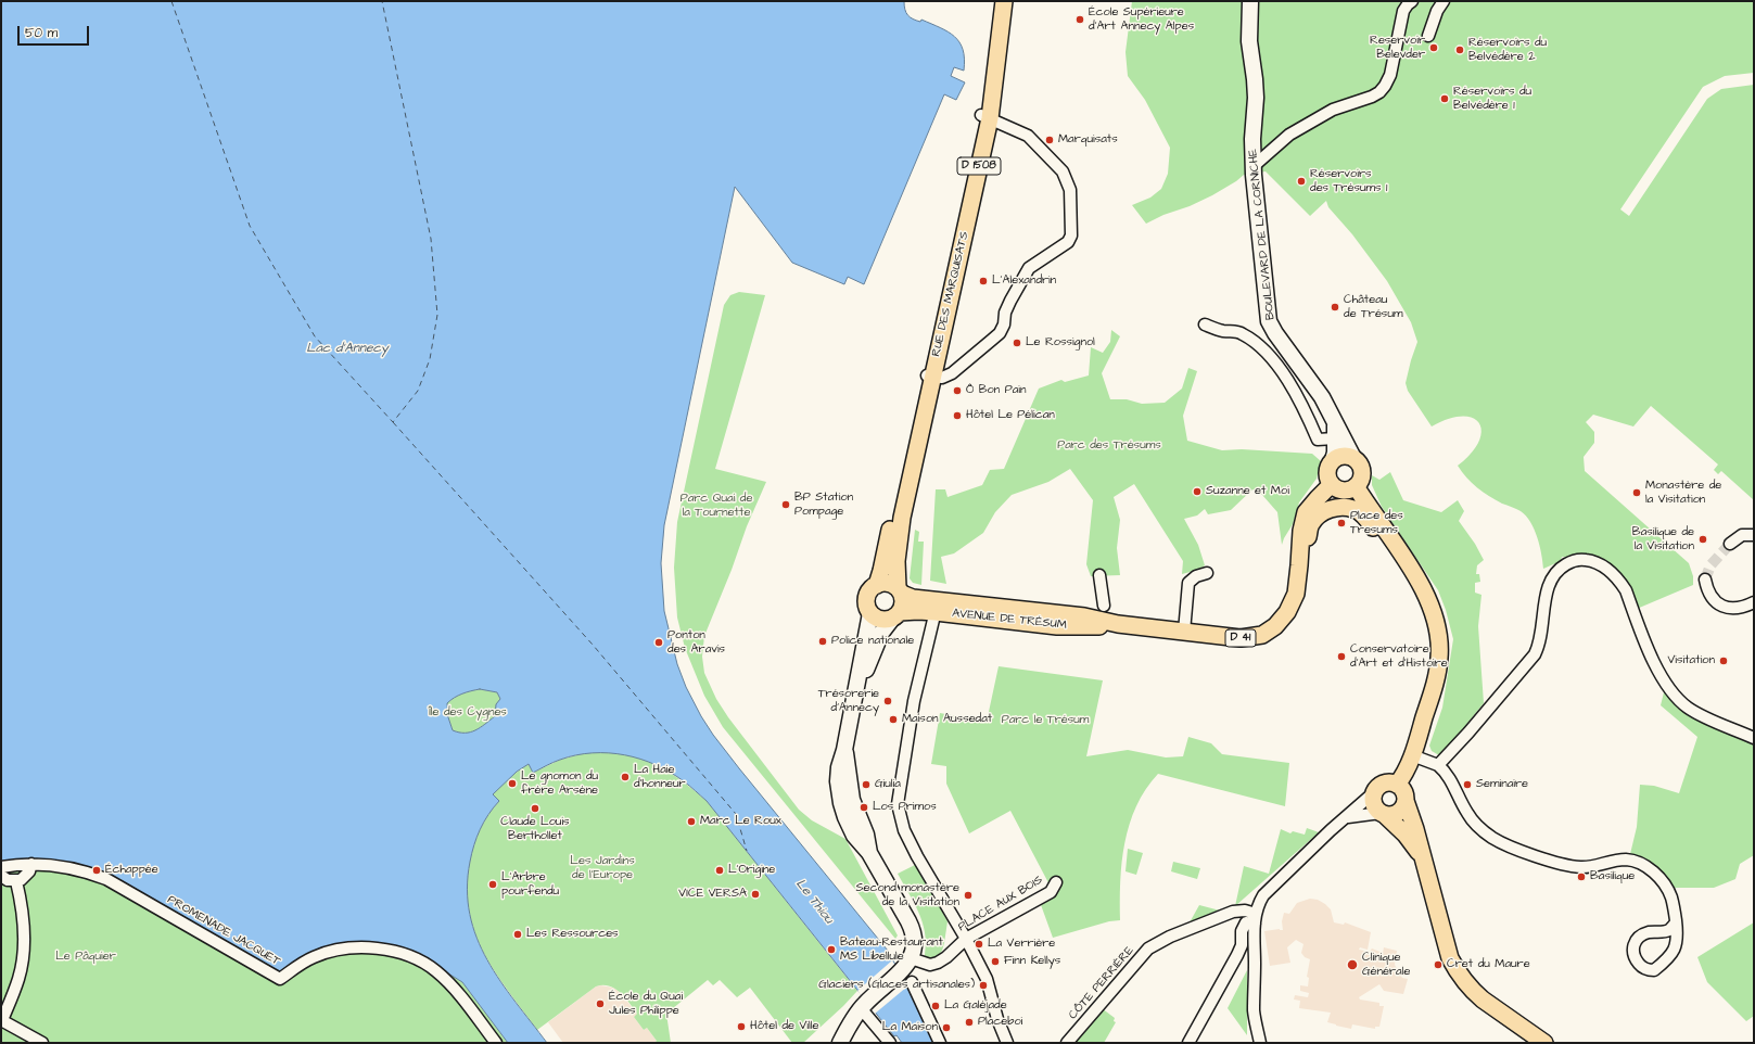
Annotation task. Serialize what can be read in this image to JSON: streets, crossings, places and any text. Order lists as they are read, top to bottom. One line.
{"streets":{"main road":["D 1508","BOULEVARD DE LA CORNICHE","RUE DES MARQUISATS","AVENUE DE TRÉSUM","D 41"],"street":["PLACE AUX BOIS","PROMENADE JACQUET","CÔTE PERRIÈRE"]},"crossings":[["BOULEVARD DE LA CORNICHE","AVENUE DE TRÉSUM"],["RUE DES MARQUISATS","AVENUE DE TRÉSUM"]],"water":["Lac d'Annecy","Le Thiou"],"parks":["Parc des Trésums","Parc Quai de la Tournette","Île des Cygnes","Parc le Trésum","Les Jardins de l'Europe","Le Pâquier"],"places":["École Supérieure d'Art Annecy Alpes","Reservoir Belevder","Réservoirs du Belvédère 2","Réservoirs du Belvédère 1","Marquisats","Réservoirs des Trésums 1","L'Alexandrin","Château de Trésum","Le Rossignol","Ô Bon Pain","Hôtel Le Pélican","Suzanne et Moi","Monastère de la Visitation","BP Station Pompage","Place des Tresums","Basilique de la Visitation","Police nationale","Ponton des Aravis","Conservatoire d'Art et d'Histoire","Visitation","Trésorerie d'Annecy","Maison Aussedat","La Haie d’honneur","Le gnomon du frère Arsène","Giulia","Seminaire","Los Primos","Claude Louis Berthollet","Marc Le Roux","Échappée","L’Origine","Basilique","L’Arbre pourfendu","VICE VERSA","Second monastère de la Visitation","Les Ressources","La Verrière","Bateau-Restaurant MS Libellule","Finn Kellys","Clinique Générale","Cret du Maure","Glaciers (Glaces artisanales)","École du Quai Jules Philippe","La Galéjade","Placeboi","Hôtel de Ville","La Maison"],"scale_bar":"50 m"}
